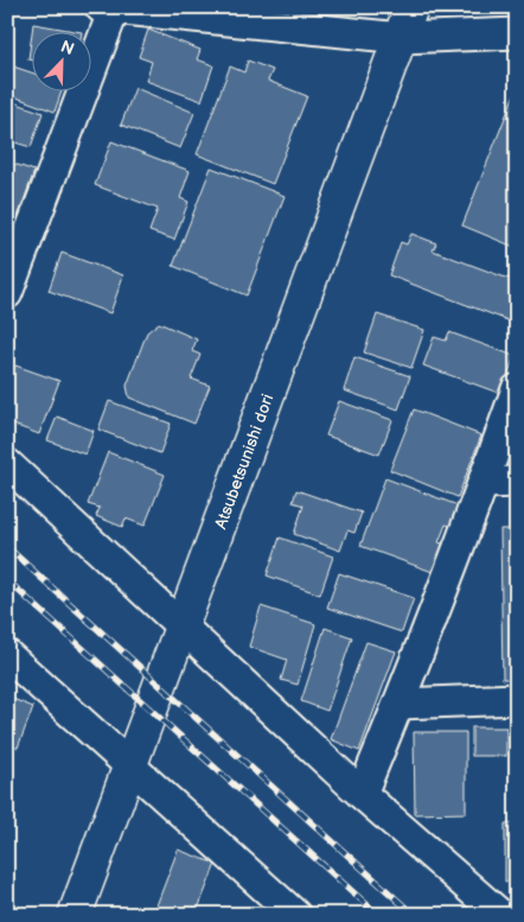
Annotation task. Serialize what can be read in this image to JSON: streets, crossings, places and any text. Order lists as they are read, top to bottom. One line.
{"streets":{"street":["Atsubetsunishi dori"]},"north":"top right"}
